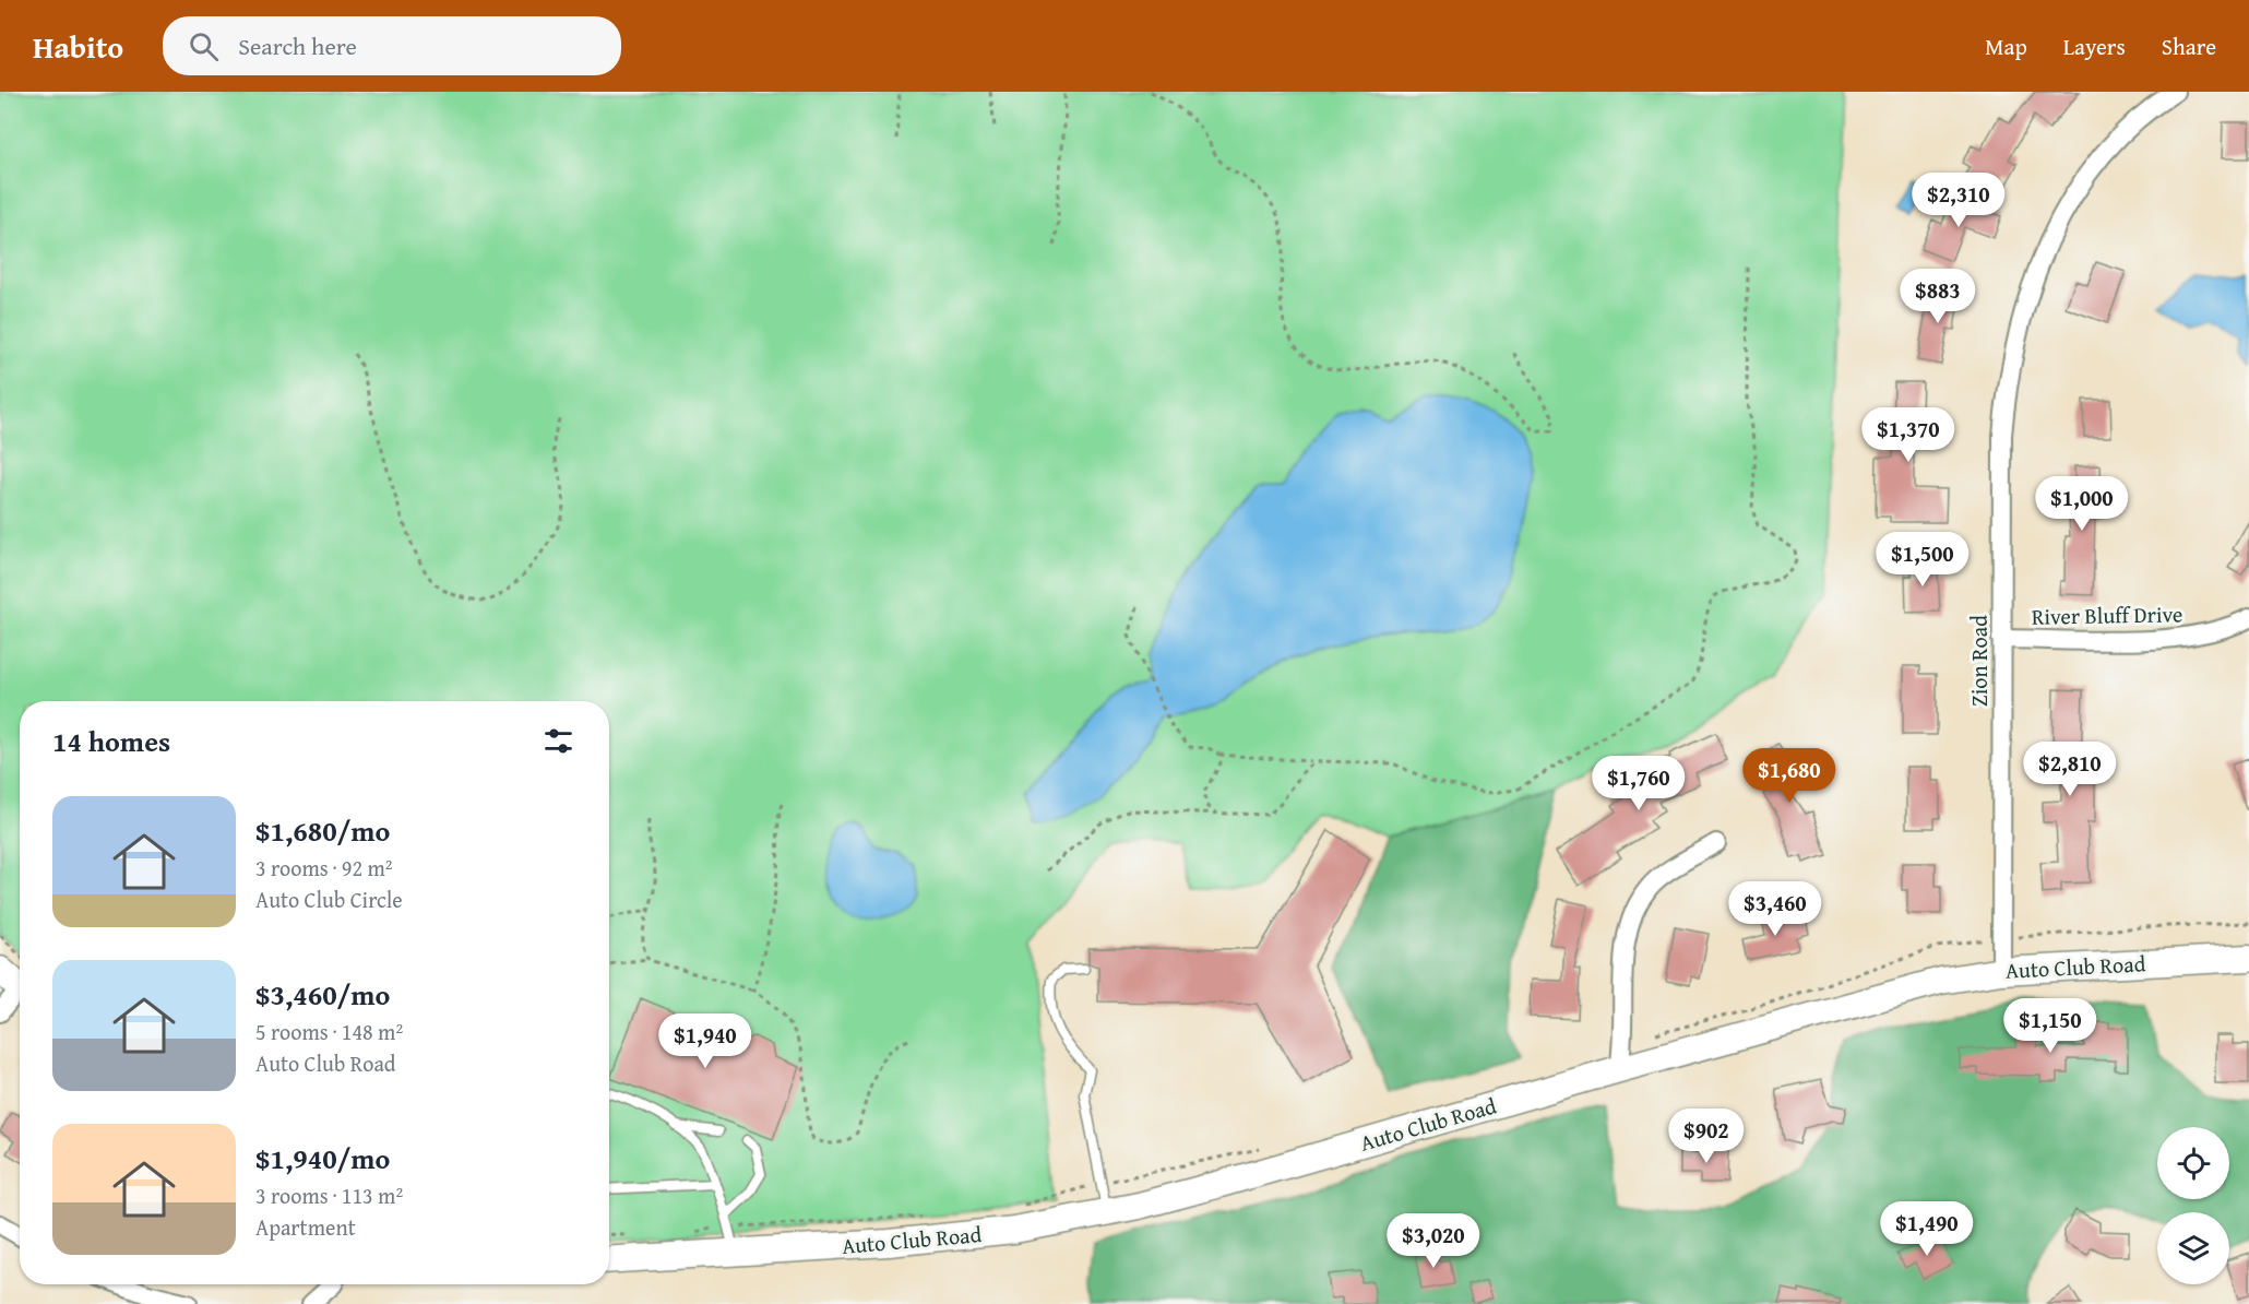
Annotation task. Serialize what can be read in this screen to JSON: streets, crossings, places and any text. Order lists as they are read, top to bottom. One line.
{"streets":{"street":["River Bluff Drive","Zion Road","Auto Club Road"]},"crossings":[["River Bluff Drive","Zion Road"],["Zion Road","Auto Club Road"]],"page":{"header":"Habito","search":"Search here","nav":["Map","Layers","Share"],"price":["$2,310","$883","$1,370","$1,000","$1,500","$2,810","$1,680","$1,760","$3,460","$1,150","$1,940","$902","$1,490","$3,020"],"heading":"14 homes","list":[{"name":"$1,680/mo","note":"3 rooms · 92 m² · Auto Club Circle"},{"name":"$3,460/mo","note":"5 rooms · 148 m² · Auto Club Road"},{"name":"$1,940/mo","note":"3 rooms · 113 m² · Apartment"}]}}
